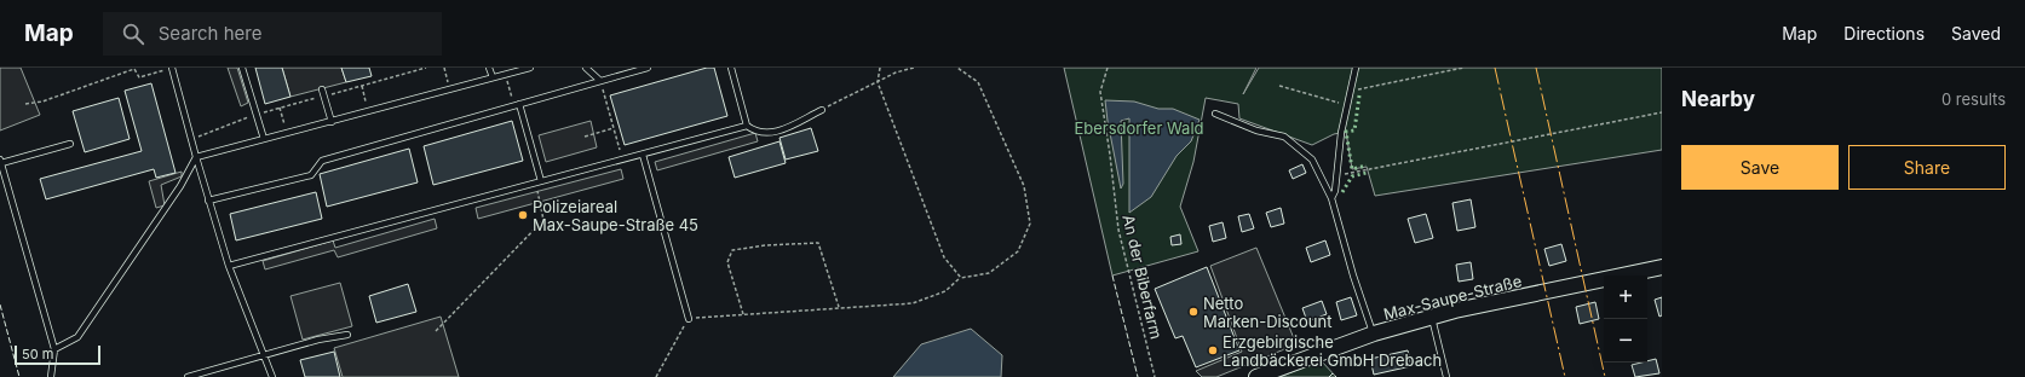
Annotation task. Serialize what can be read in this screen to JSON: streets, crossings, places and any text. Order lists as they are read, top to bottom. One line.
{"streets":{"street":["Max-Saupe-Straße"],"path":["An der Biberfarm"]},"parks":["Ebersdorfer Wald"],"places":["Polizeiareal Max-Saupe-Straße 45","Netto Marken-Discount","Erzgebirgische Landbäckerei GmbH Drebach"],"scale_bar":"50 m","page":{"header":"Map","search":"Search here","nav":["Map","Directions","Saved"],"heading":["Nearby","0 results"],"buttons":["Save","Share"],"map_buttons":["+","−"],"scale":"50 m"}}
